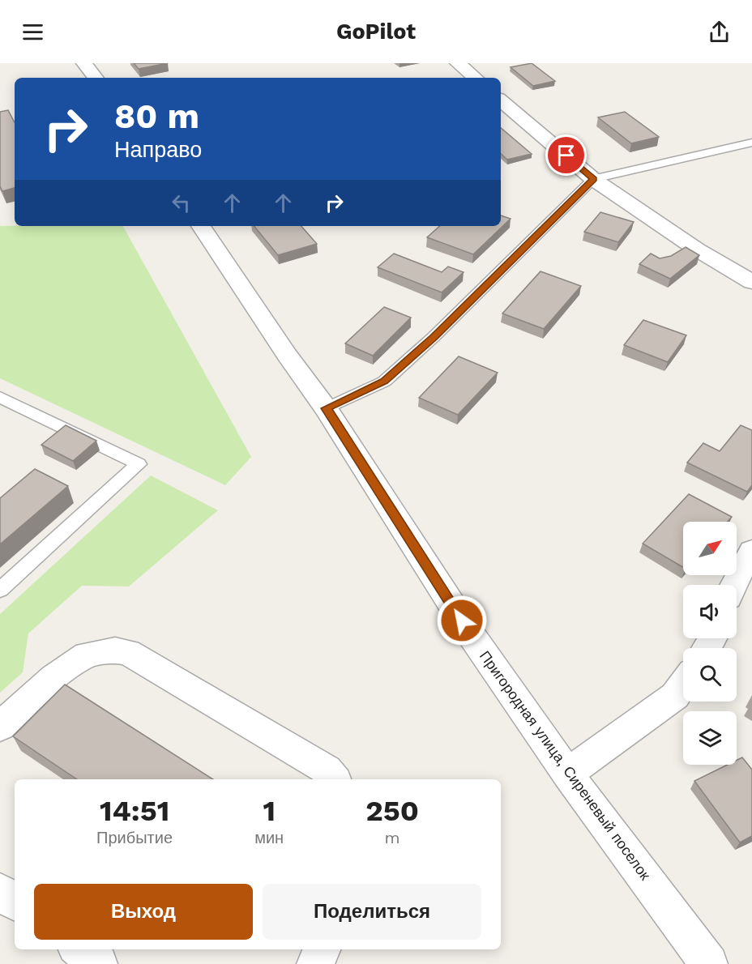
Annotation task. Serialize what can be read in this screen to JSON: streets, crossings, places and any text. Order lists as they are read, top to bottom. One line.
{"streets":{"street":["Пригородная улица, Сиреневый поселок"]},"north":"top right","page":{"header":"GoPilot","turn":["80 m","Направо"],"eta":["14:51","Прибытие","1","мин","250","m"],"buttons":["Выход","Поделиться"]}}
